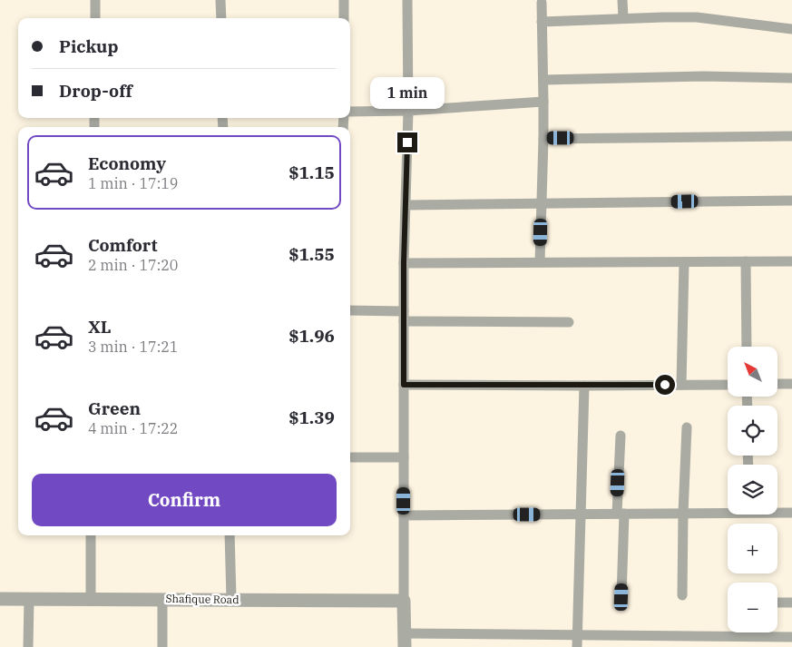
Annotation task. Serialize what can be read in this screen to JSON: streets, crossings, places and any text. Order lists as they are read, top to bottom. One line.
{"streets":{"street":["Shafique Road"]},"north":"top left","page":{"banner":["Pickup","Drop-off"],"bubble":"1 min","list":[{"name":"Economy","note":"1 min · 17:19","value":"$1.15"},{"name":"Comfort","note":"2 min · 17:20","value":"$1.55"},{"name":"XL","note":"3 min · 17:21","value":"$1.96"},{"name":"Green","note":"4 min · 17:22","value":"$1.39"}],"map_buttons":["+","−"],"buttons":"Confirm"}}
